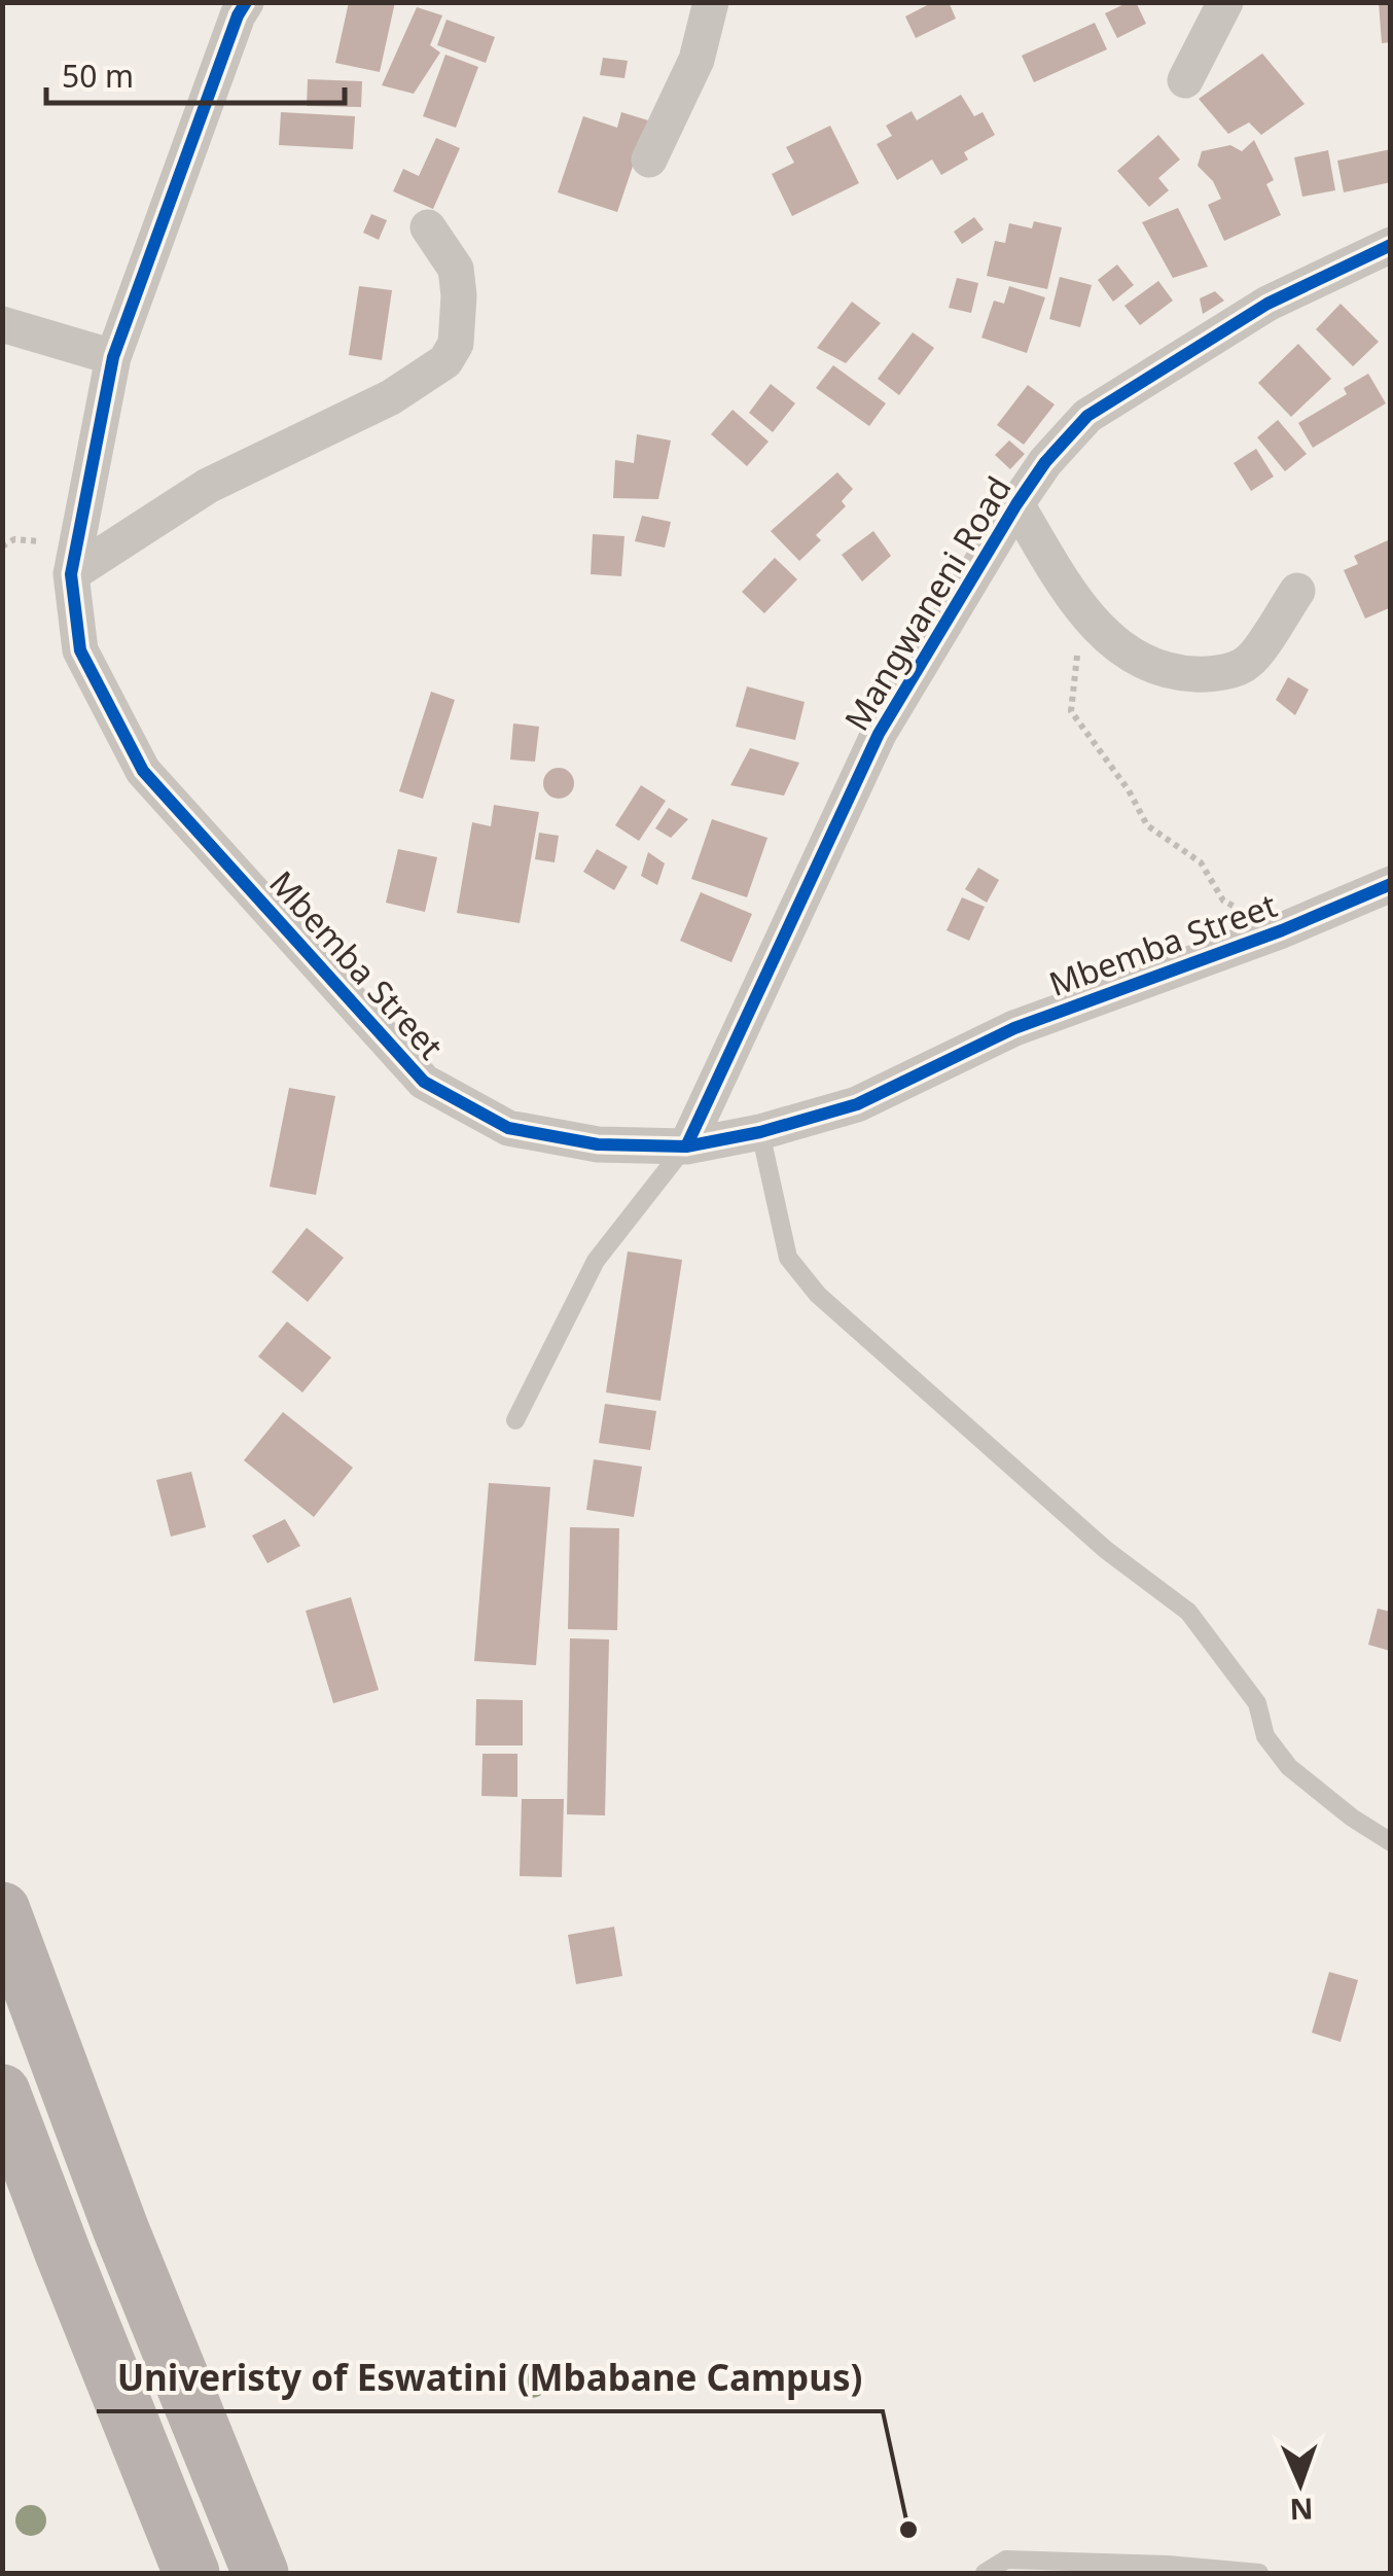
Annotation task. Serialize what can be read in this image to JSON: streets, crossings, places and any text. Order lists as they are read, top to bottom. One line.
{"streets":{"street":["Mangwaneni Road","Mbemba Street"]},"crossings":[["Mangwaneni Road","Mbemba Street"]],"places":["Univeristy of Eswatini (Mbabane Campus)"],"scale_bar":"50 m","north":"bottom"}
